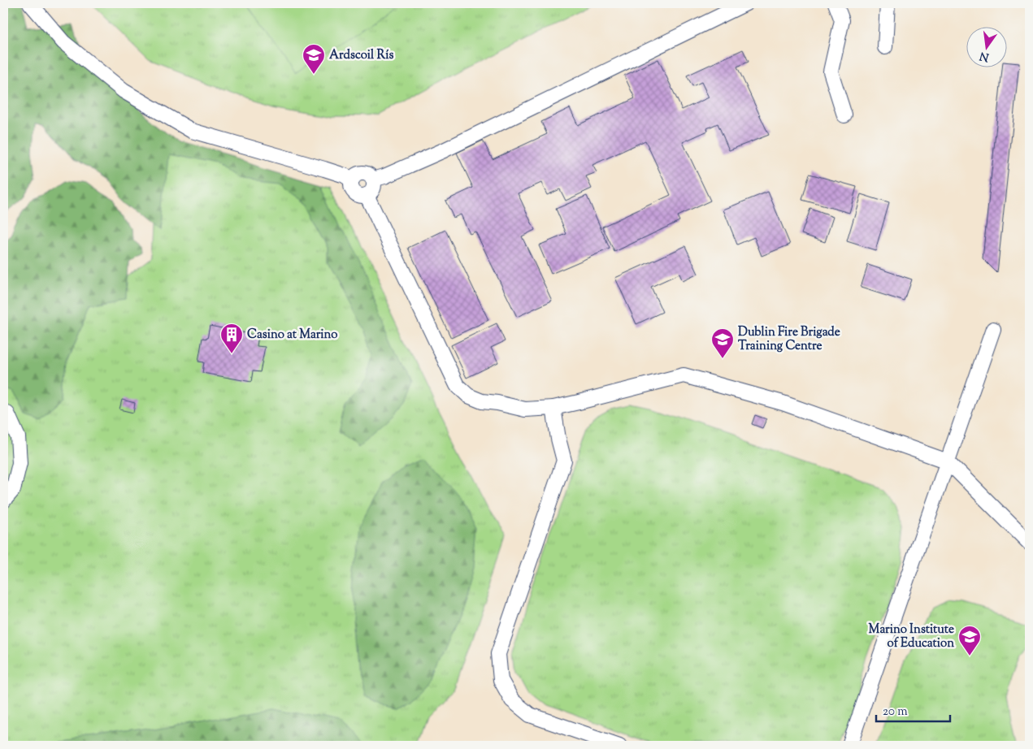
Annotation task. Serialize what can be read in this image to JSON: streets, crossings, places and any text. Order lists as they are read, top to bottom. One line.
{"places":{"school or university":["Ardscoil Rís","Dublin Fire Brigade Training Centre","Marino Institute of Education"],"building":["Casino at Marino"]},"scale_bar":"20 m","north":"bottom"}
